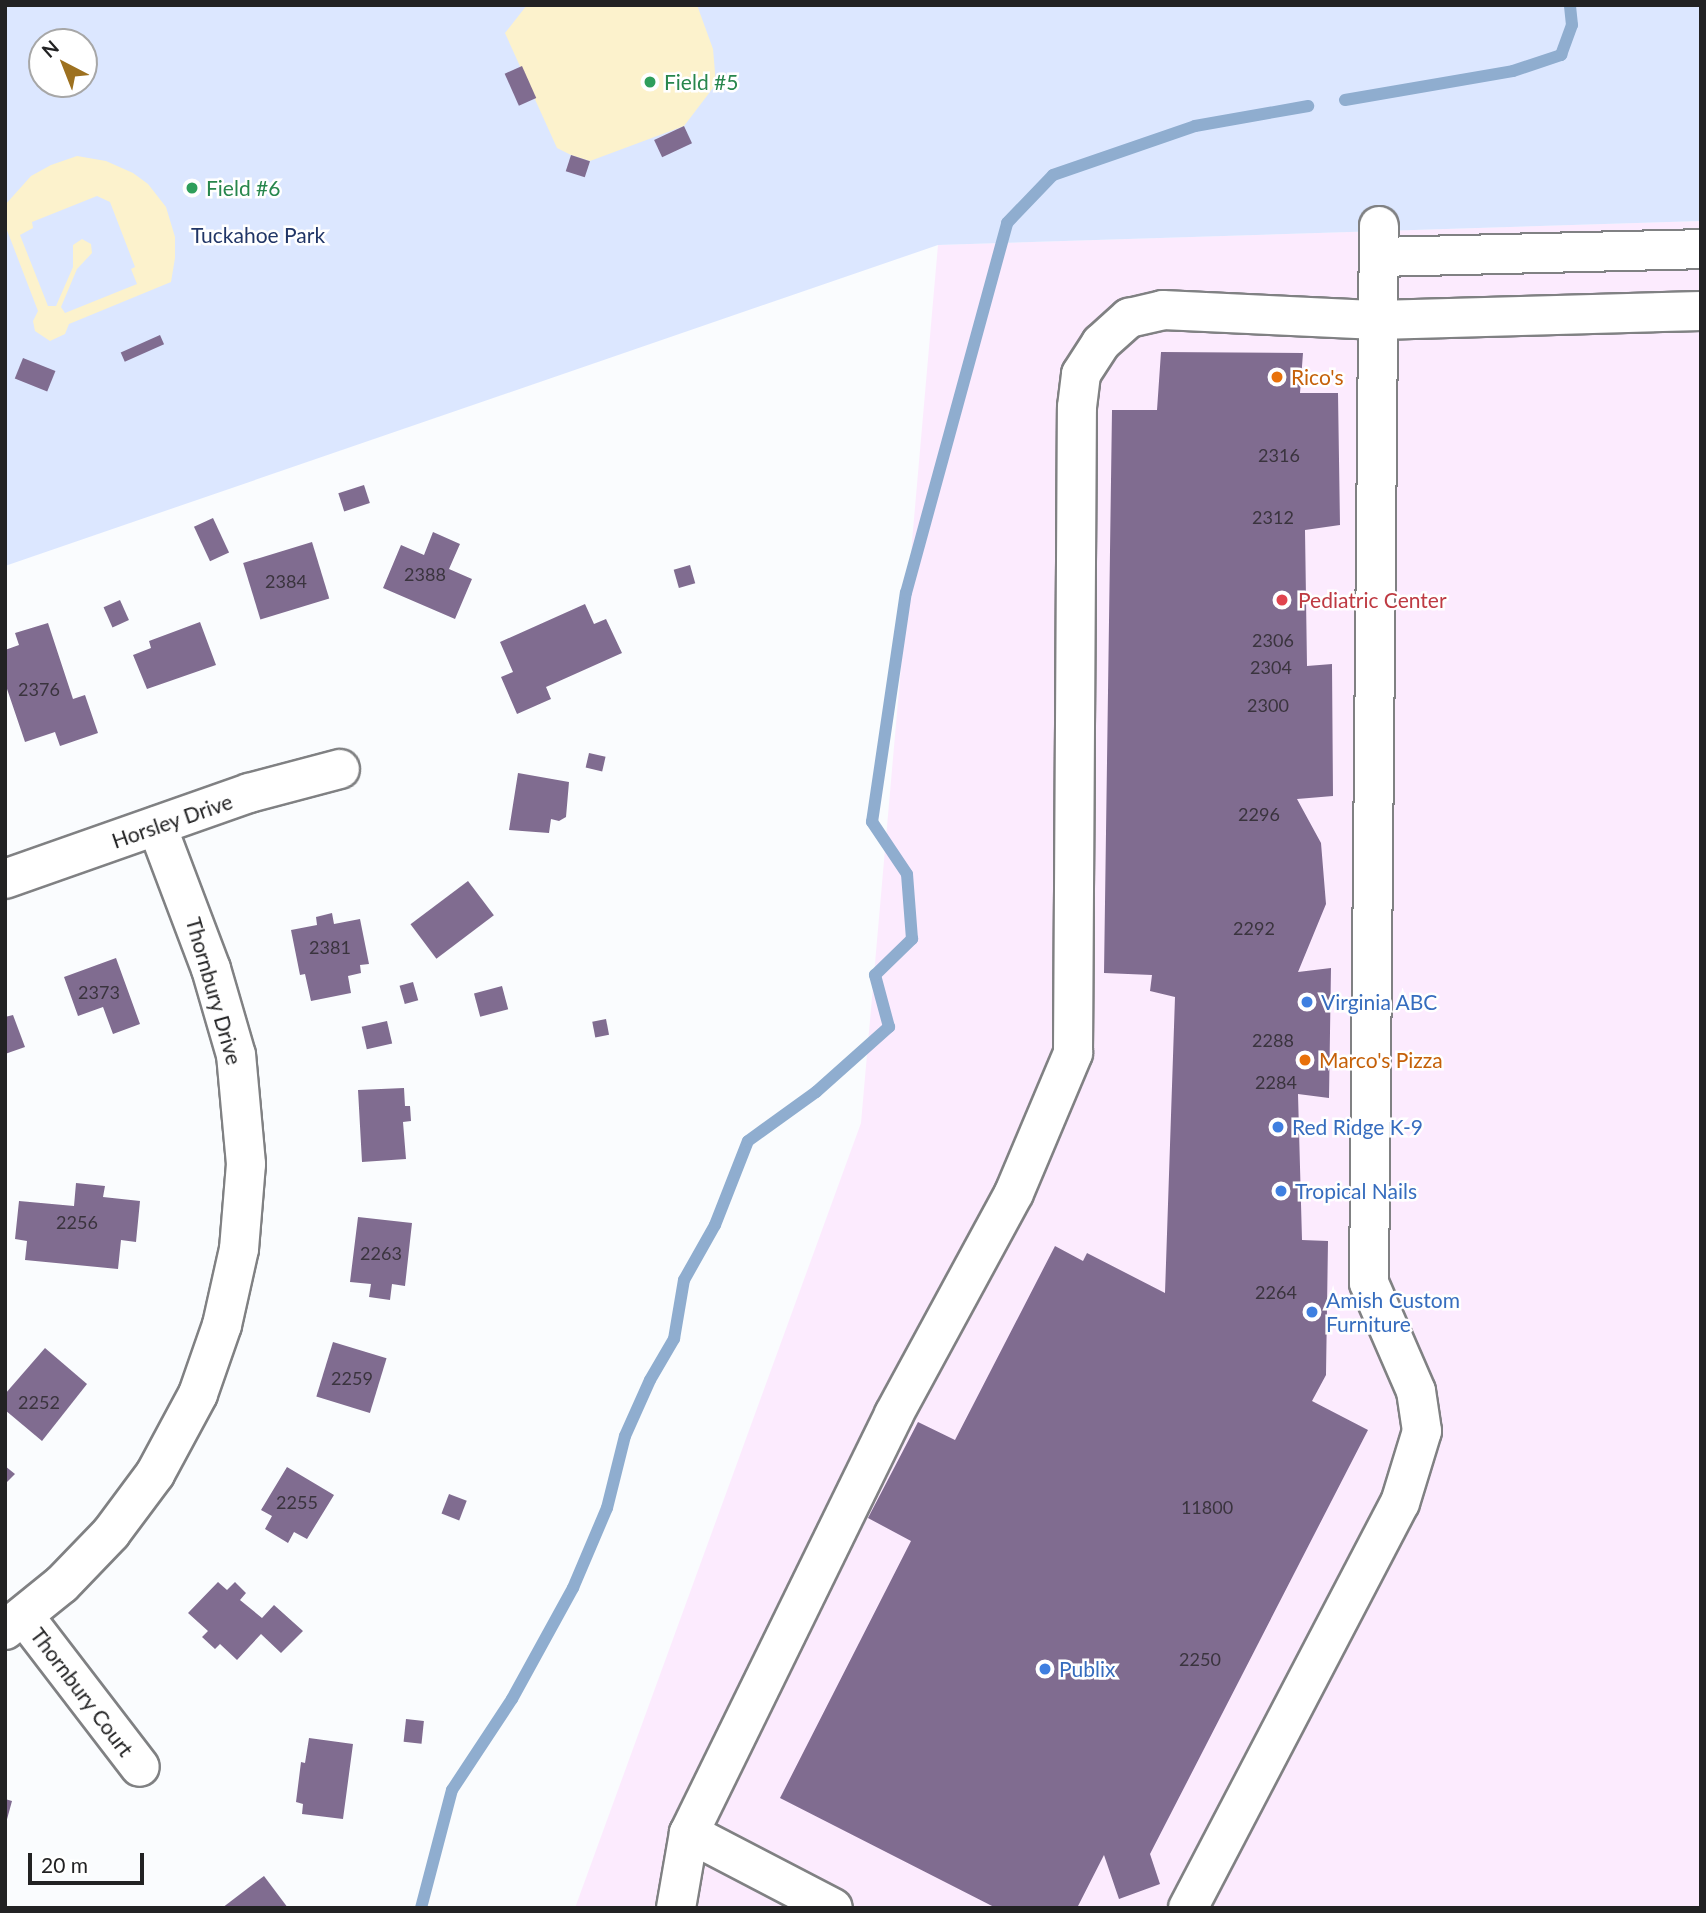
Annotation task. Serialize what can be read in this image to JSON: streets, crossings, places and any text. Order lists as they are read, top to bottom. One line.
{"streets":{"street":["Horsley Drive","Thornbury Drive","Thornbury Court"]},"crossings":[["Horsley Drive","Thornbury Drive"],["Thornbury Drive","Thornbury Court"]],"parks":["Tuckahoe Park"],"places":["Field #5","Field #6","Rico's","Pediatric Center","Virginia ABC","Marco's Pizza","Red Ridge K-9","Tropical Nails","Amish Custom Furniture","Publix"],"house_numbers":["2316","2312","2388","2384","2306","2304","2376","2300","2296","2292","2381","2373","2288","2284","2256","2263","2264","2259","2252","2255","11800","2250"],"scale_bar":"20 m","north":"top left"}
